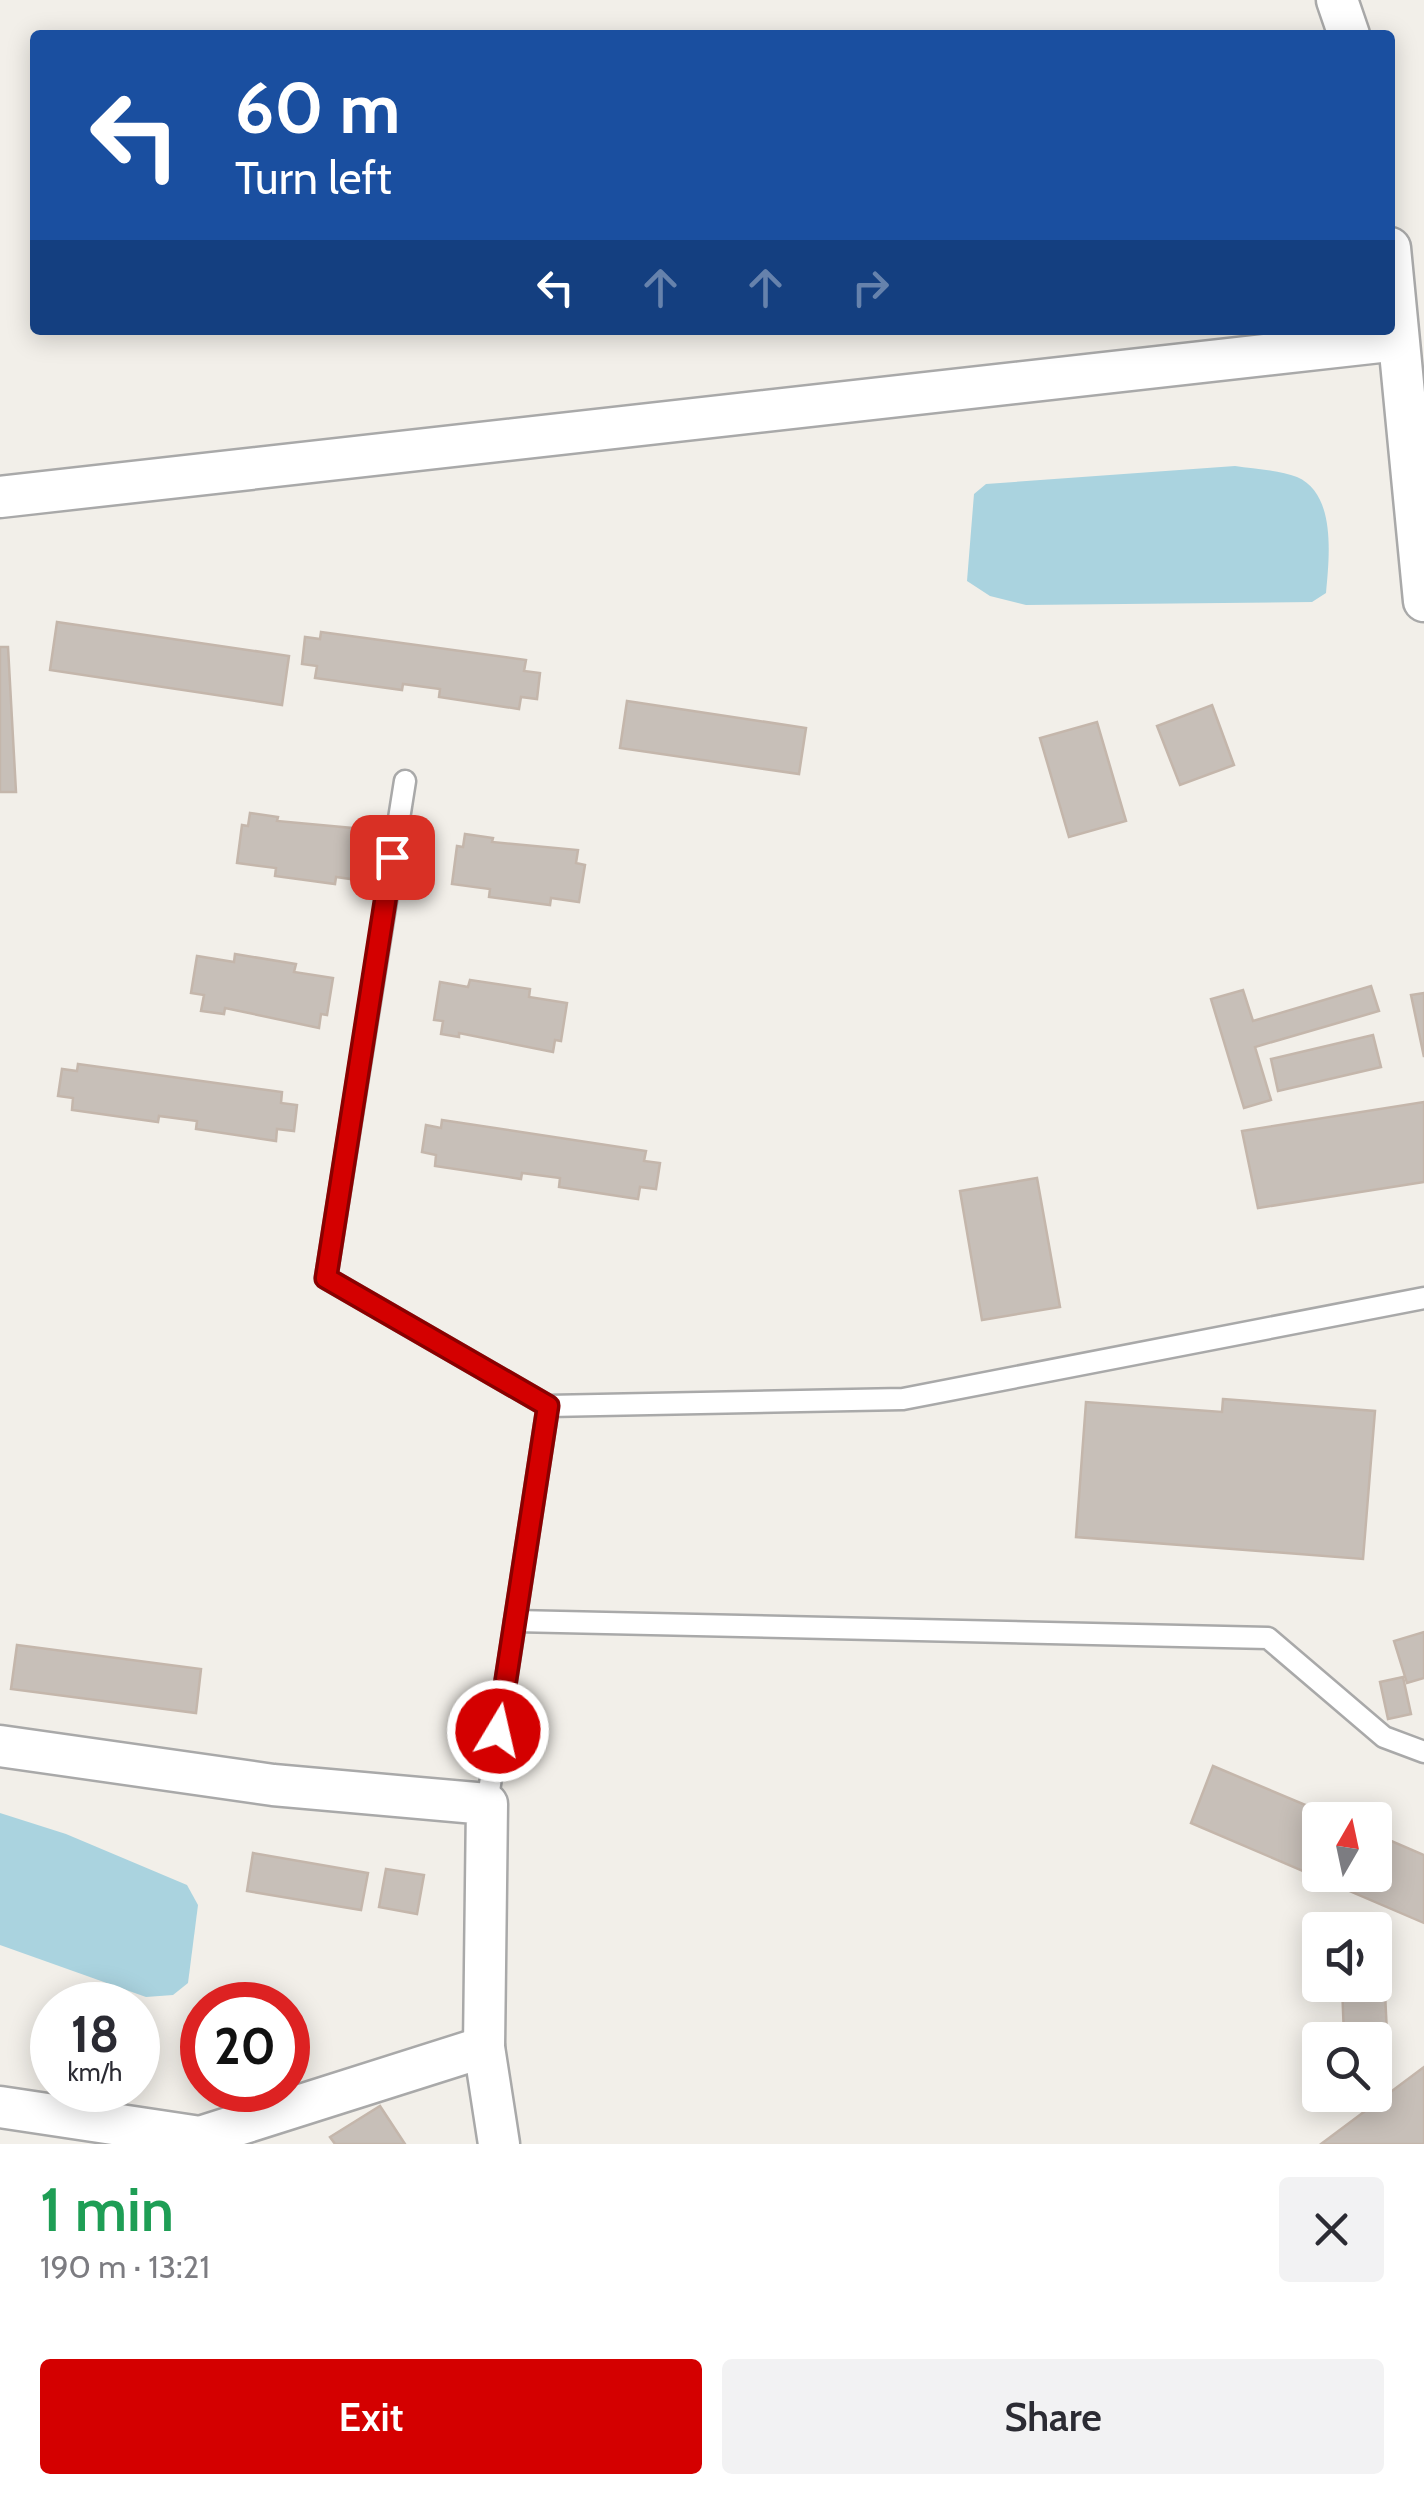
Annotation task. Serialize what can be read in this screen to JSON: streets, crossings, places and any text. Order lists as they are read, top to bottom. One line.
{"north":"top","page":{"turn":["60 m","Turn left"],"speed":"18 km/h","limit":"20","heading":["1 min","190 m · 13:21"],"buttons":["Exit","Share"]}}
